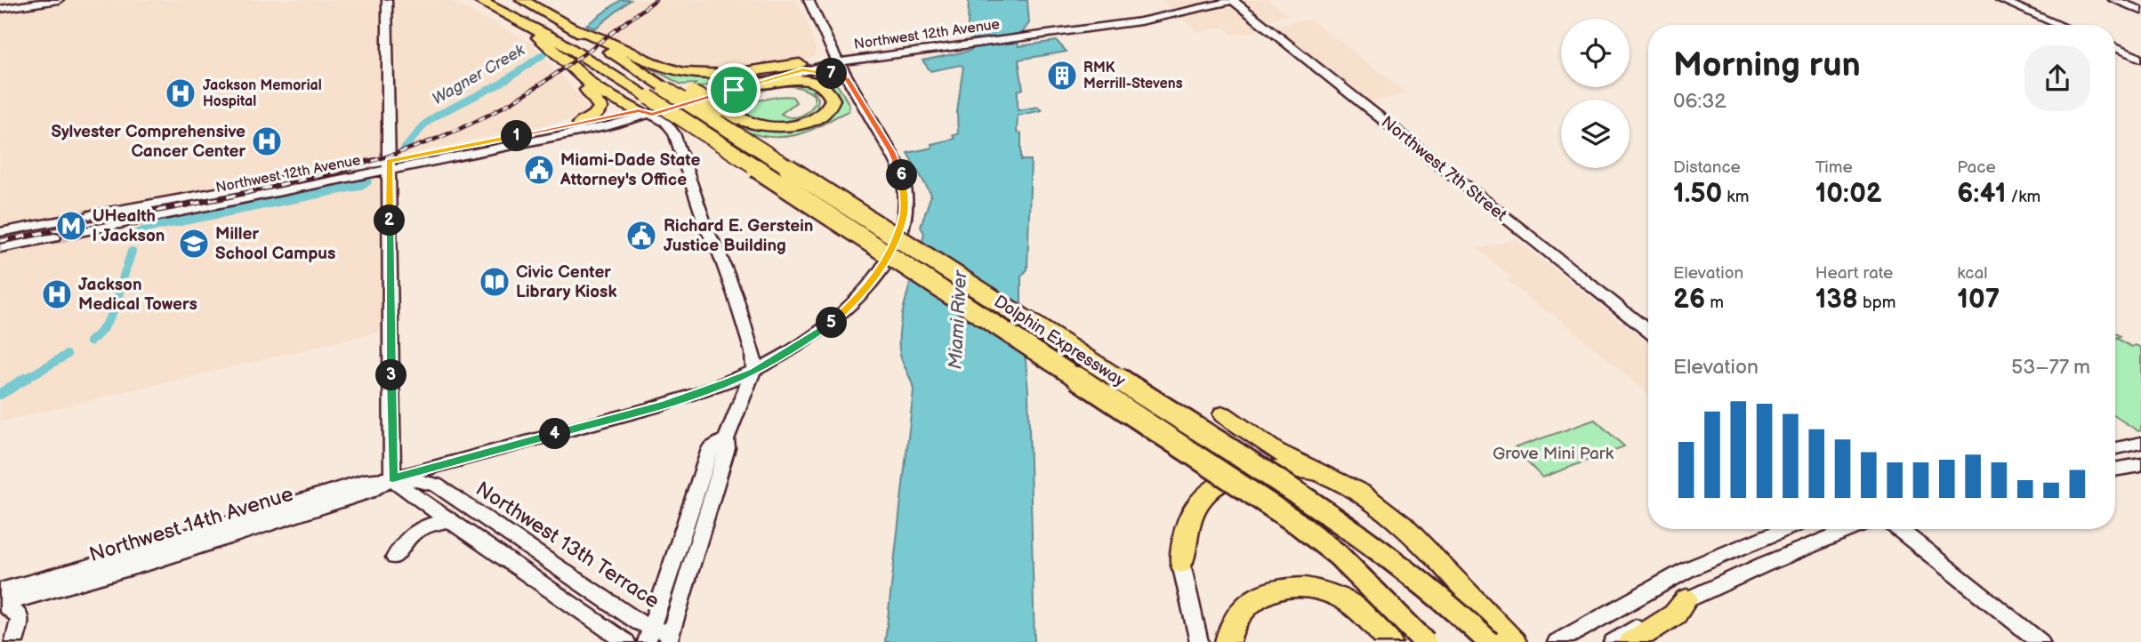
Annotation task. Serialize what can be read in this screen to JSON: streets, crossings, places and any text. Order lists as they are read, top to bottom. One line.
{"streets":{"highway":["Dolphin Expressway"],"main road":["Northwest 12th Avenue","Northwest 7th Street","Northwest 14th Avenue","Northwest 13th Terrace"]},"crossings":[["Northwest 12th Avenue","Northwest 7th Street"],["Northwest 12th Avenue","Dolphin Expressway"],["Northwest 14th Avenue","Northwest 13th Terrace"]],"water":["Wagner Creek","Miami River"],"parks":["Grove Mini Park"],"places":{"building":["RMK Merrill-Stevens"],"hospital":["Jackson Memorial Hospital","Sylvester Comprehensive Cancer Center","Jackson Medical Towers"],"public building":["Miami-Dade State Attorney's Office","Richard E. Gerstein Justice Building"],"metro station":["UHealth | Jackson"],"school or university":["Miller School Campus"],"library":["Civic Center Library Kiosk"]},"page":{"heading":["Morning run","06:32"],"pins":["7","1","6","2","5","3","4"],"stats":[["Distance","1.50 km"],["Time","10:02"],["Pace","6:41 /km"],["Elevation","26 m"],["Heart rate","138 bpm"],["kcal","107"]],"chart":["Elevation","53–77 m"]}}
